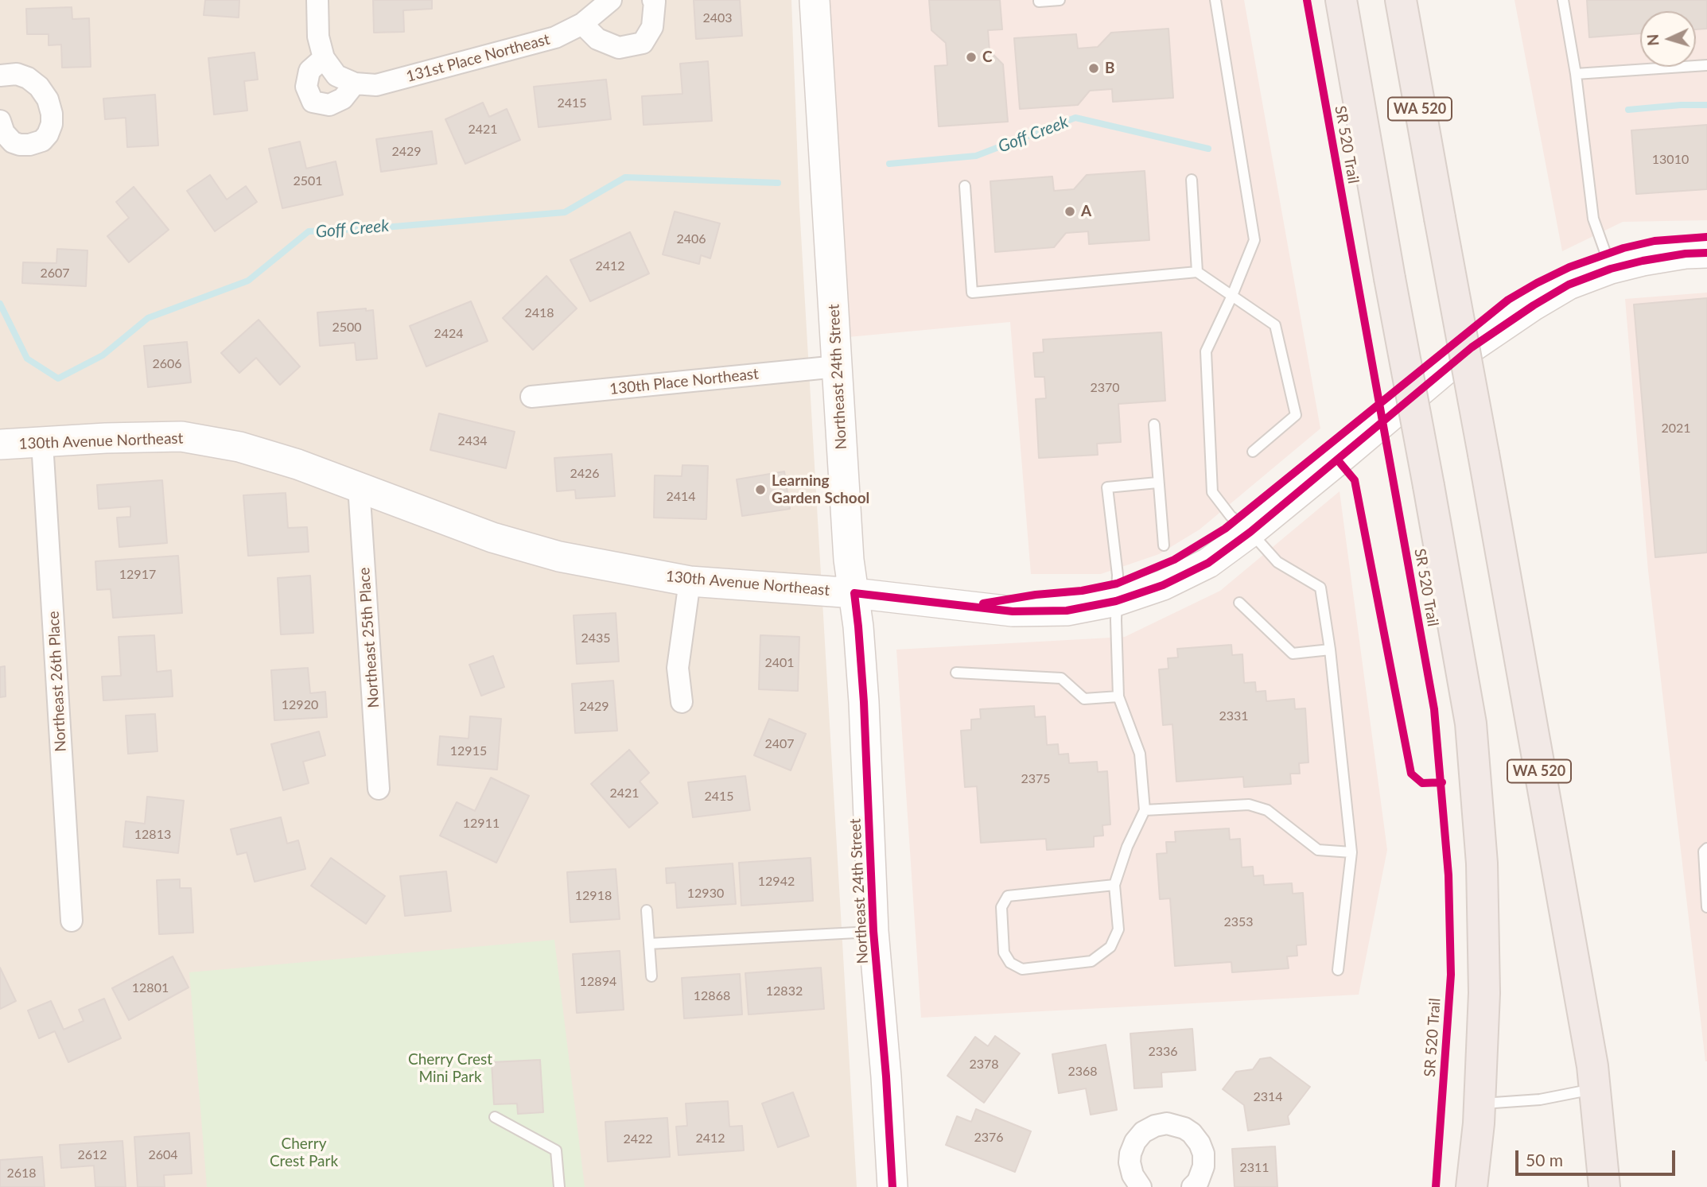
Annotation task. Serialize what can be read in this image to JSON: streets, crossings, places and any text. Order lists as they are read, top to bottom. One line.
{"streets":{"highway":["WA 520"],"street":["131st Place Northeast","Northeast 24th Street","130th Place Northeast","130th Avenue Northeast","Northeast 25th Place","Northeast 26th Place"],"cycle path":["SR 520 Trail"]},"crossings":[["Northeast 24th Street","130th Place Northeast"],["Northeast 24th Street","130th Avenue Northeast"],["130th Avenue Northeast","Northeast 25th Place"],["130th Avenue Northeast","Northeast 26th Place"]],"water":["Goff Creek"],"parks":["Cherry Crest Mini Park","Cherry Crest Park"],"places":["C","B","A","Learning Garden School"],"house_numbers":["2403","2415","2421","2429","13010","2501","2406","2412","2607","2418","2500","2424","2606","2370","2021","2434","2426","2414","12917","2435","2401","12920","2429","2331","2407","12915","2375","2421","2415","12911","12813","12942","12930","12918","2353","12894","12801","12832","12868","2336","2378","2368","2314","2376","2412","2422","2612","2604","2311","2618"],"scale_bar":"50 m","north":"left"}
